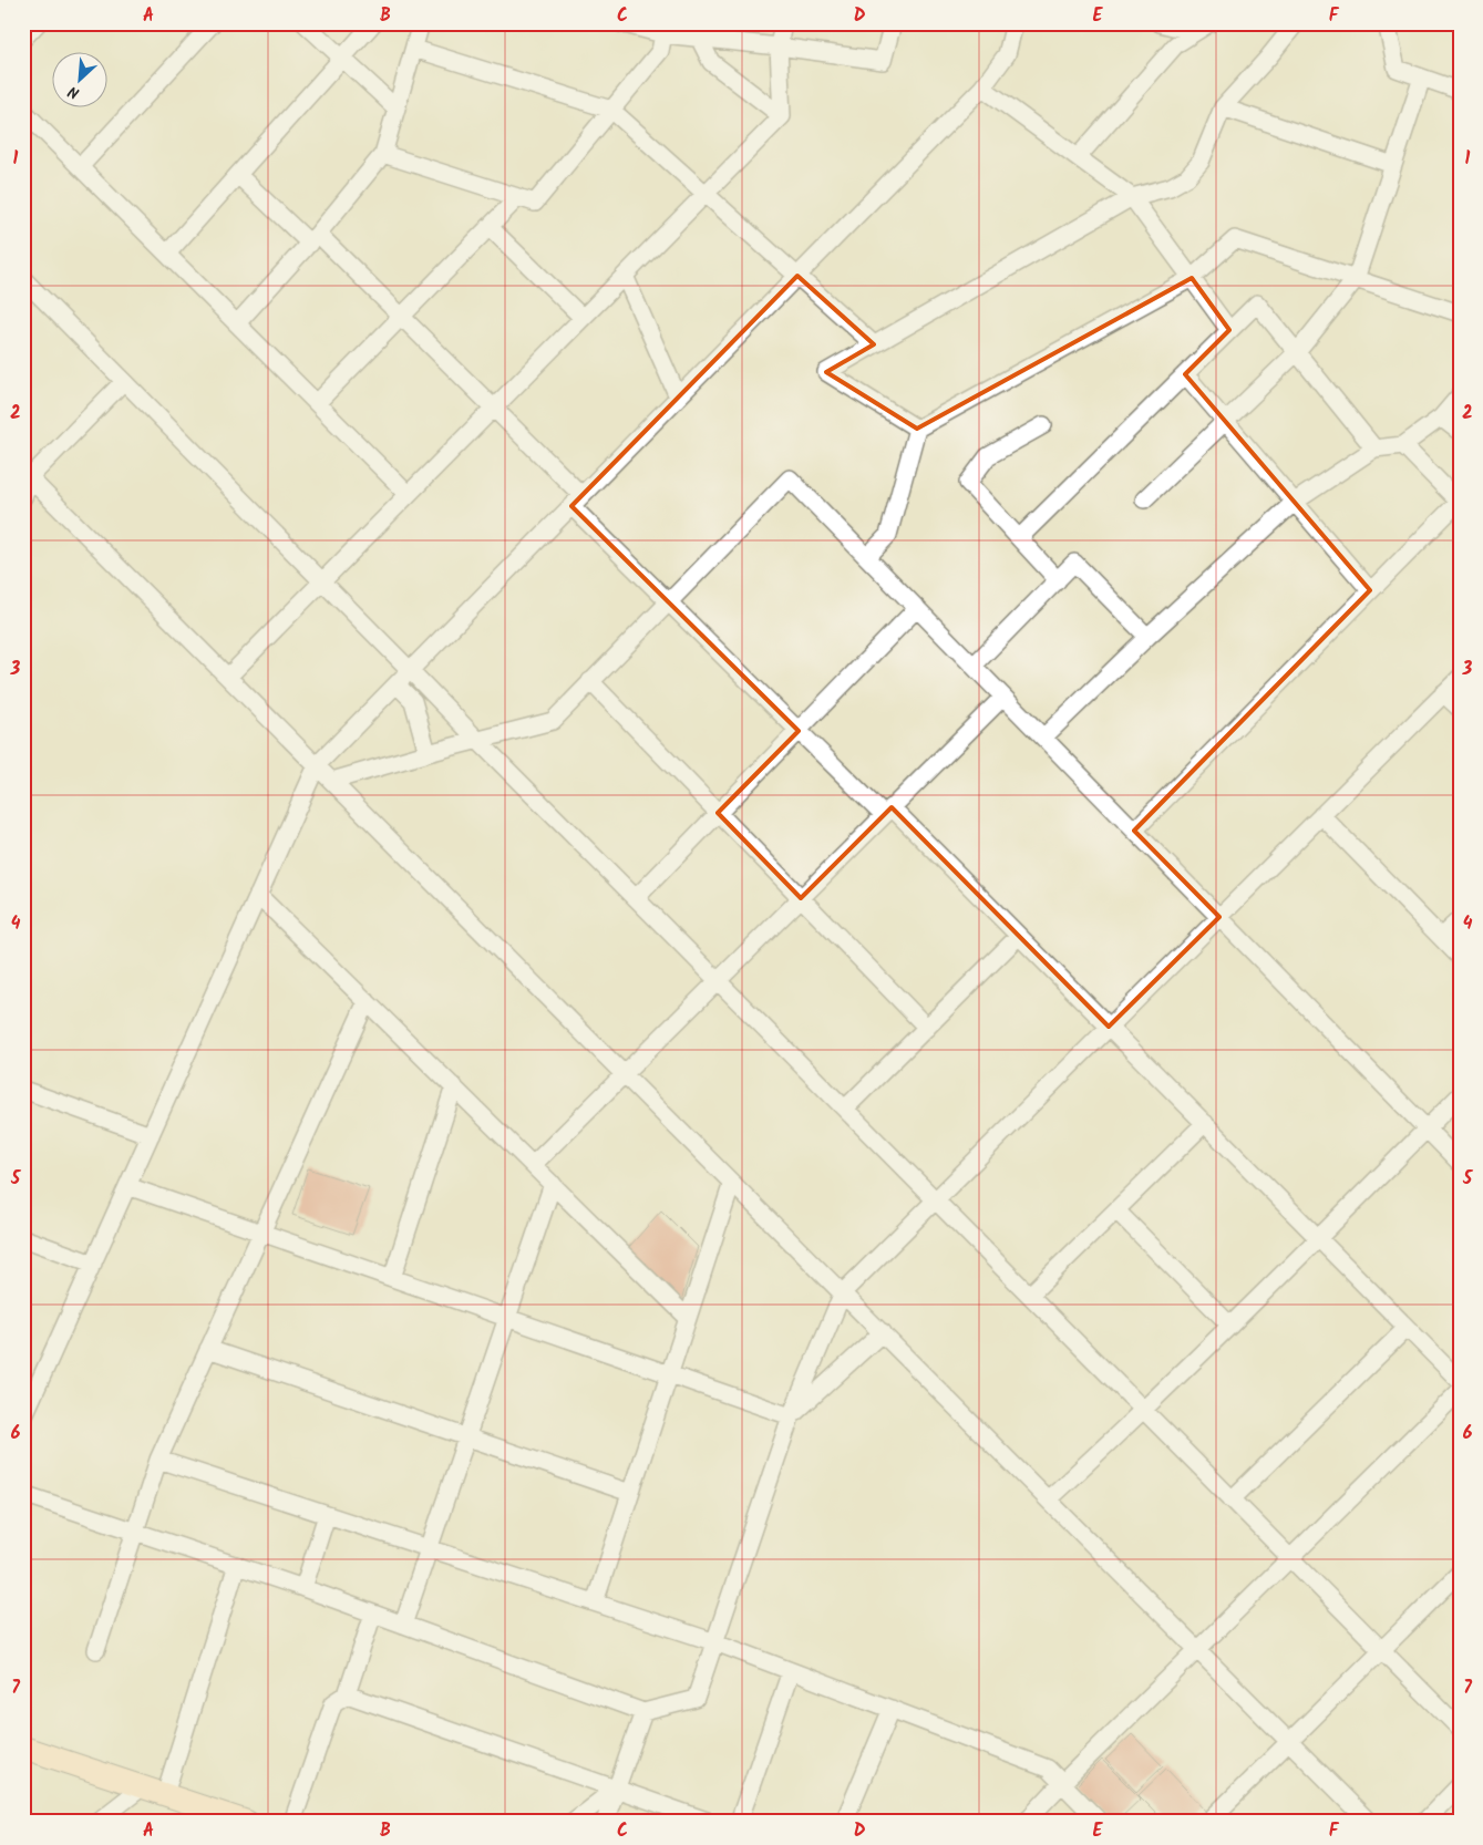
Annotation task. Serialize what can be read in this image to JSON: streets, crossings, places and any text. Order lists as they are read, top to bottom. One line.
{"north":"bottom left","grid":{"columns":["A","B","C","D","E","F"],"rows":["1","2","3","4","5","6","7"]}}
